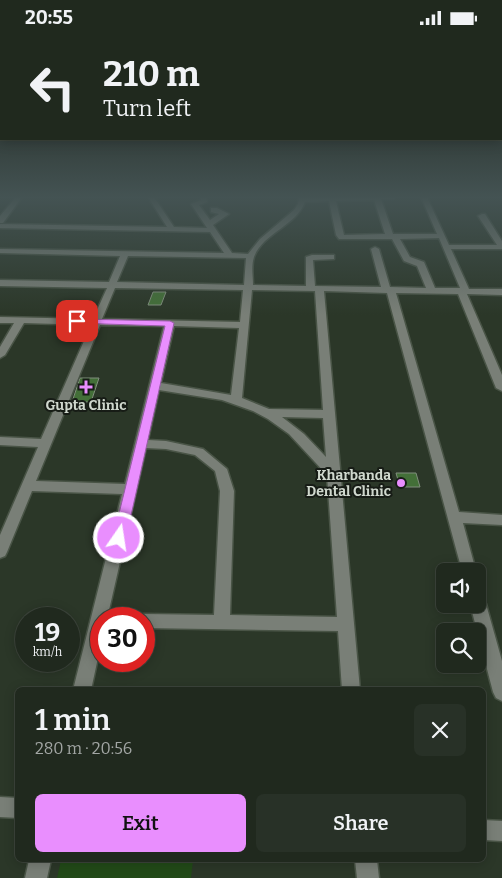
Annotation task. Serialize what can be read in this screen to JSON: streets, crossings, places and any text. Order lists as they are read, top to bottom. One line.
{"places":{"health":["Gupta Clinic"],"other":["Kharbanda Dental Clinic"]},"page":{"status":"20:55","turn":["210 m","Turn left"],"speed":"19 km/h","limit":"30","heading":["1 min","280 m · 20:56"],"buttons":["Exit","Share"]}}
